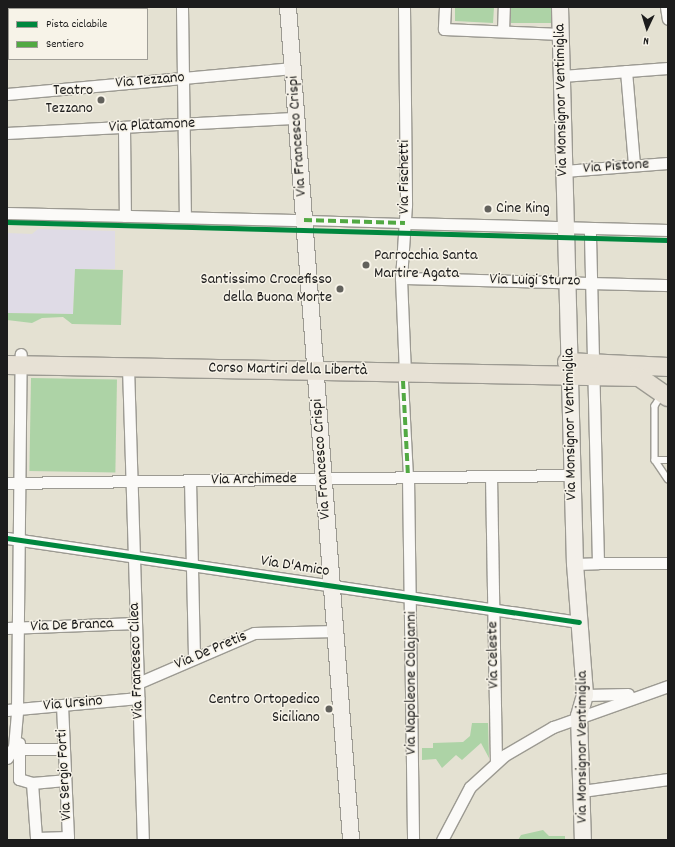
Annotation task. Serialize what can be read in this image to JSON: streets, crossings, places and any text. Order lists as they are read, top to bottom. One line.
{"streets":{"main road":["Via Monsignor Ventimiglia","Via Francesco Crispi","Corso Martiri della Libertà"],"street":["Via Tezzano","Via Platamone","Via Pistone","Via Fischetti","Via Luigi Sturzo","Via Archimede","Via D'Amico","Via De Branca","Via De Pretis","Via Celeste","Via Francesco Cilea","Via Napoleone Colajanni","Via Ursino","Via Sergio Forti"]},"crossings":[["Via Tezzano","Via Francesco Crispi"],["Via Monsignor Ventimiglia","Via Pistone"],["Via Monsignor Ventimiglia","Via Luigi Sturzo"],["Via Monsignor Ventimiglia","Corso Martiri della Libertà"],["Via Monsignor Ventimiglia","Via Archimede"],["Via Monsignor Ventimiglia","Via D'Amico"],["Via Platamone","Via Francesco Crispi"],["Via Francesco Crispi","Corso Martiri della Libertà"],["Via Francesco Crispi","Via Archimede"],["Via Francesco Crispi","Via D'Amico"],["Via Francesco Crispi","Via De Pretis"],["Via Fischetti","Via Luigi Sturzo"],["Via Fischetti","Corso Martiri della Libertà"],["Via Fischetti","Via Archimede"],["Via Fischetti","Via Napoleone Colajanni"],["Corso Martiri della Libertà","Via Francesco Cilea"],["Via Archimede","Via Celeste"],["Via Archimede","Via Francesco Cilea"],["Via Archimede","Via Napoleone Colajanni"],["Via D'Amico","Via Celeste"],["Via D'Amico","Via Francesco Cilea"],["Via D'Amico","Via Napoleone Colajanni"],["Via De Branca","Via Francesco Cilea"],["Via De Pretis","Via Francesco Cilea"],["Via Francesco Cilea","Via Ursino"],["Via Ursino","Via Sergio Forti"]],"places":["Teatro Tezzano","Cine King","Parrocchia Santa Martire Agata","Santissimo Crocefisso della Buona Morte","Centro Ortopedico Siciliano"],"legend":["Pista ciclabile","Sentiero"],"north":"bottom"}
